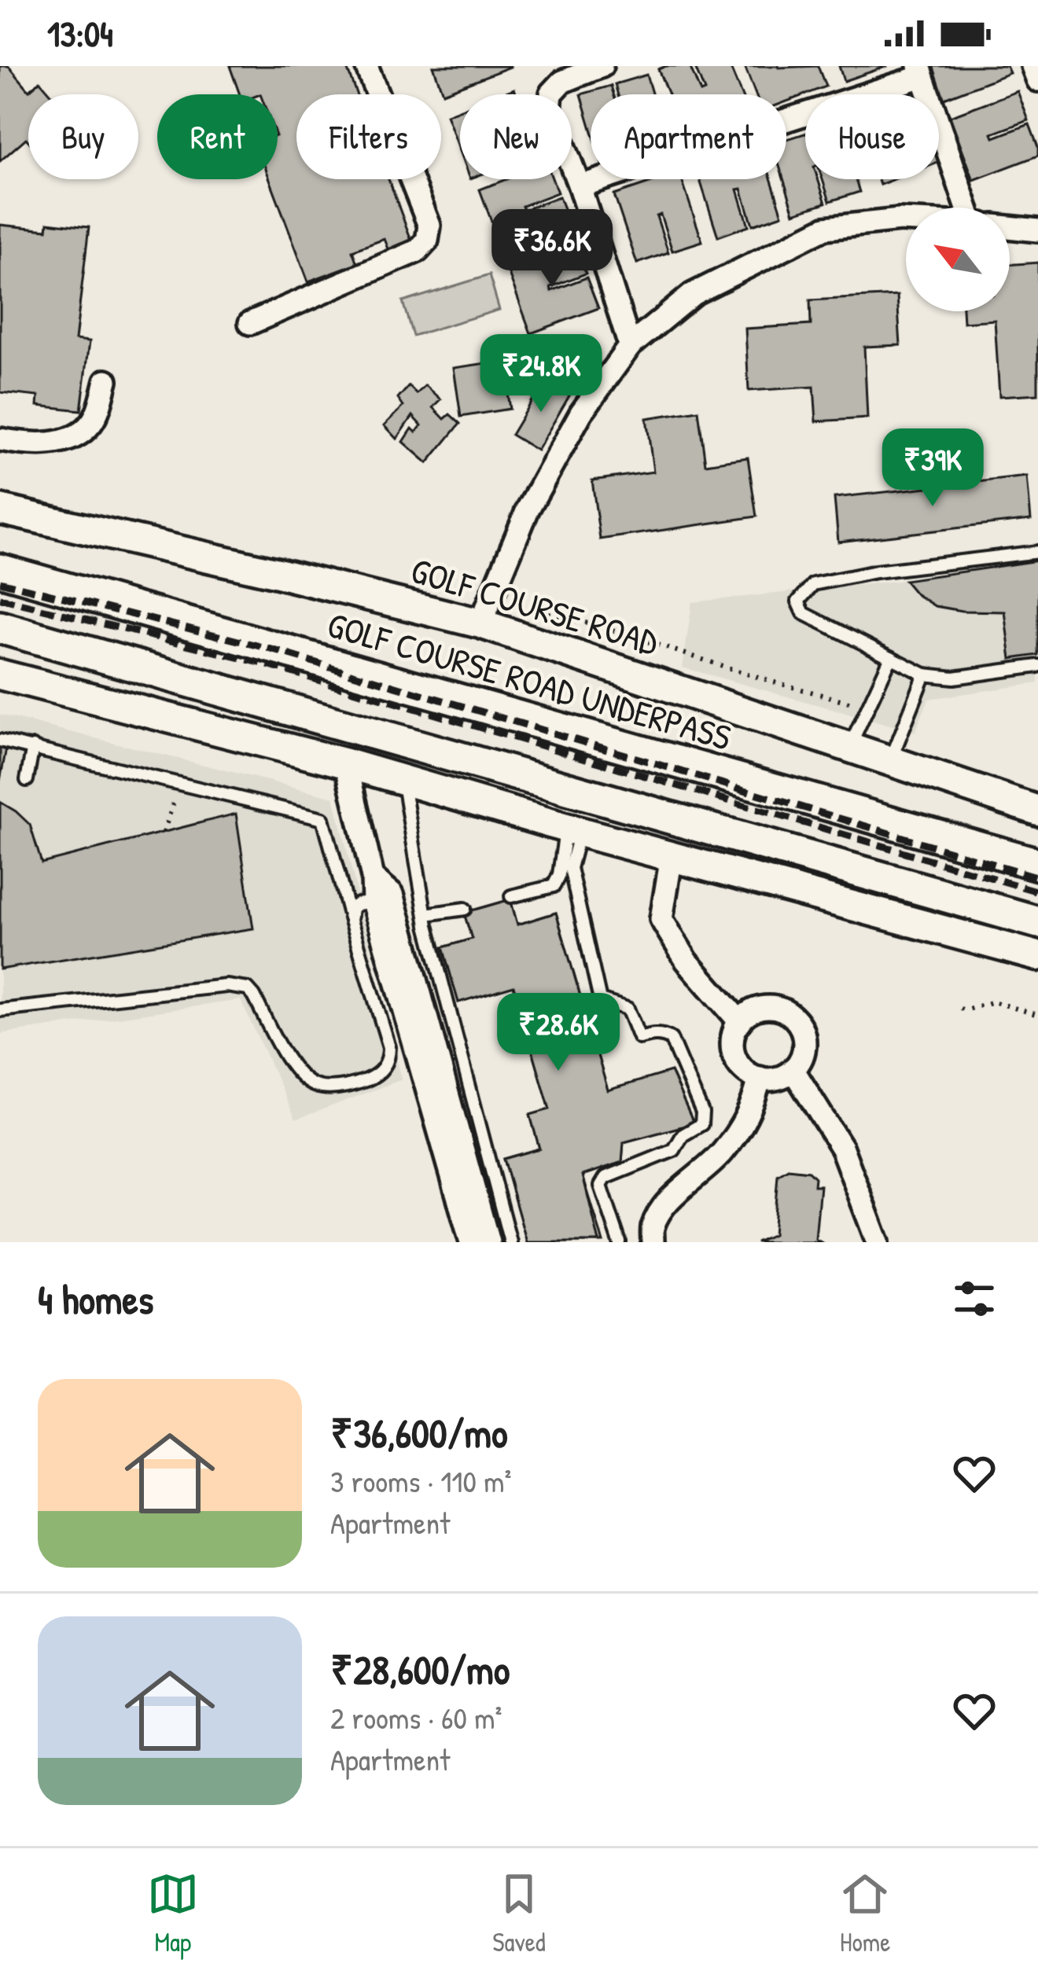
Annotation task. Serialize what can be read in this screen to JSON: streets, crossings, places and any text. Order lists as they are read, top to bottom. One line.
{"streets":{"main road":["GOLF COURSE ROAD UNDERPASS"],"street":["GOLF COURSE ROAD"]},"north":"top left","page":{"status":"13:04","chip":["Buy","Rent","Filters","New","Apartment","House"],"price":["₹36.6K","₹24.8K","₹39K","₹28.6K"],"heading":"4 homes","list":[{"name":"₹36,600/mo","note":"3 rooms · 110 m² · Apartment"},{"name":"₹28,600/mo","note":"2 rooms · 60 m² · Apartment"}],"tabs":["Map","Saved","Home"]}}
